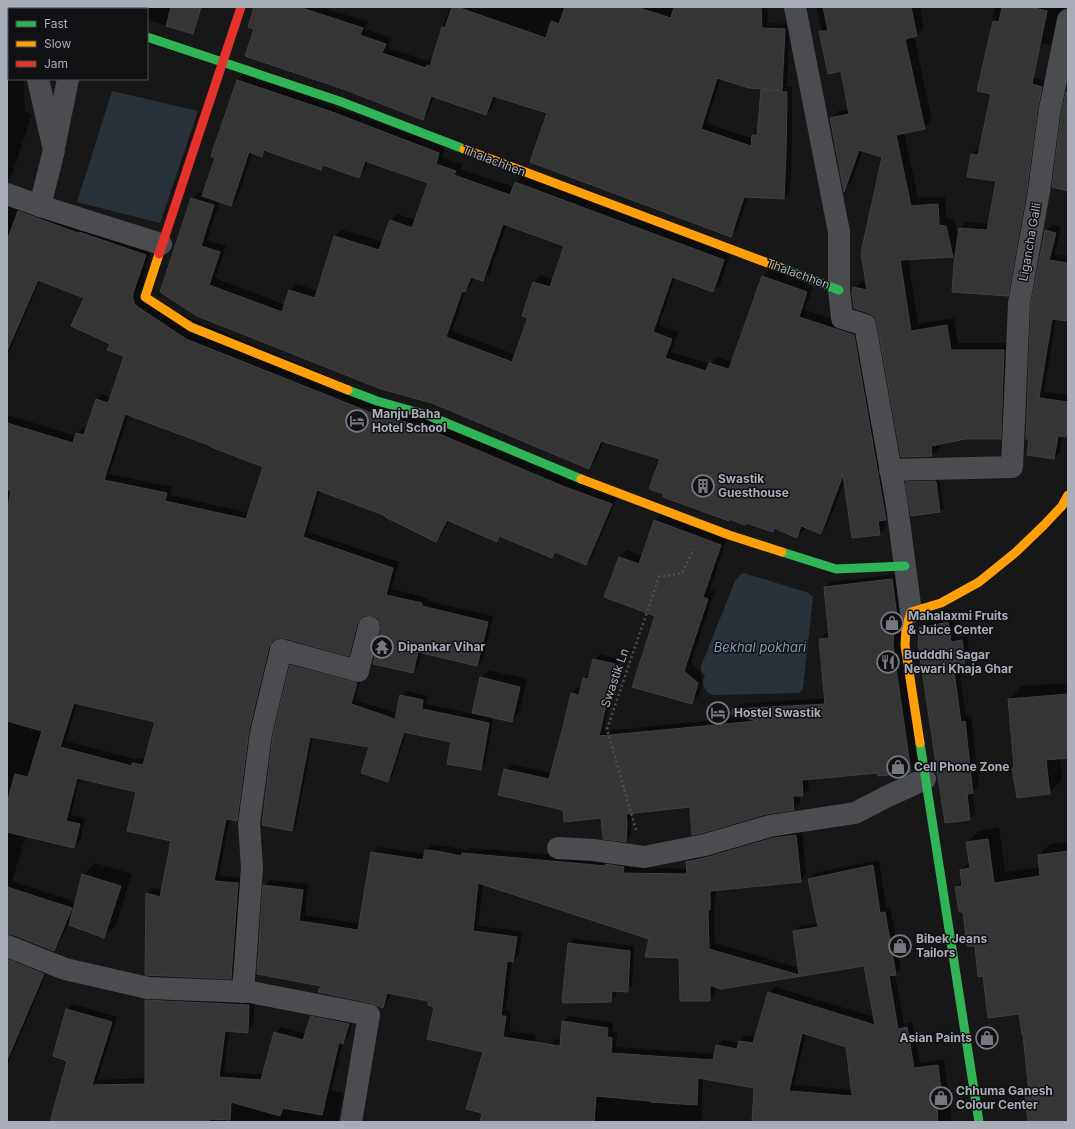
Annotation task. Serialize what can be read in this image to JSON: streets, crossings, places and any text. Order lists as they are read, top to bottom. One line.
{"streets":{"street":["Thalachhen","Ligancha Galli"],"path":["Swastik Ln"]},"water":["Bekhal pokhari"],"places":{"hotel":["Manju Baha Hotel School","Hostel Swastik"],"building":["Swastik Guesthouse"],"shop":["Mahalaxmi Fruits & Juice Center","Cell Phone Zone","Bibek Jeans Tailors","Asian Paints","Chhuma Ganesh Colour Center"],"temple":["Dipankar Vihar"],"restaurant":["Budddhi Sagar Newari Khaja Ghar"]},"legend":["Fast","Slow","Jam"]}
